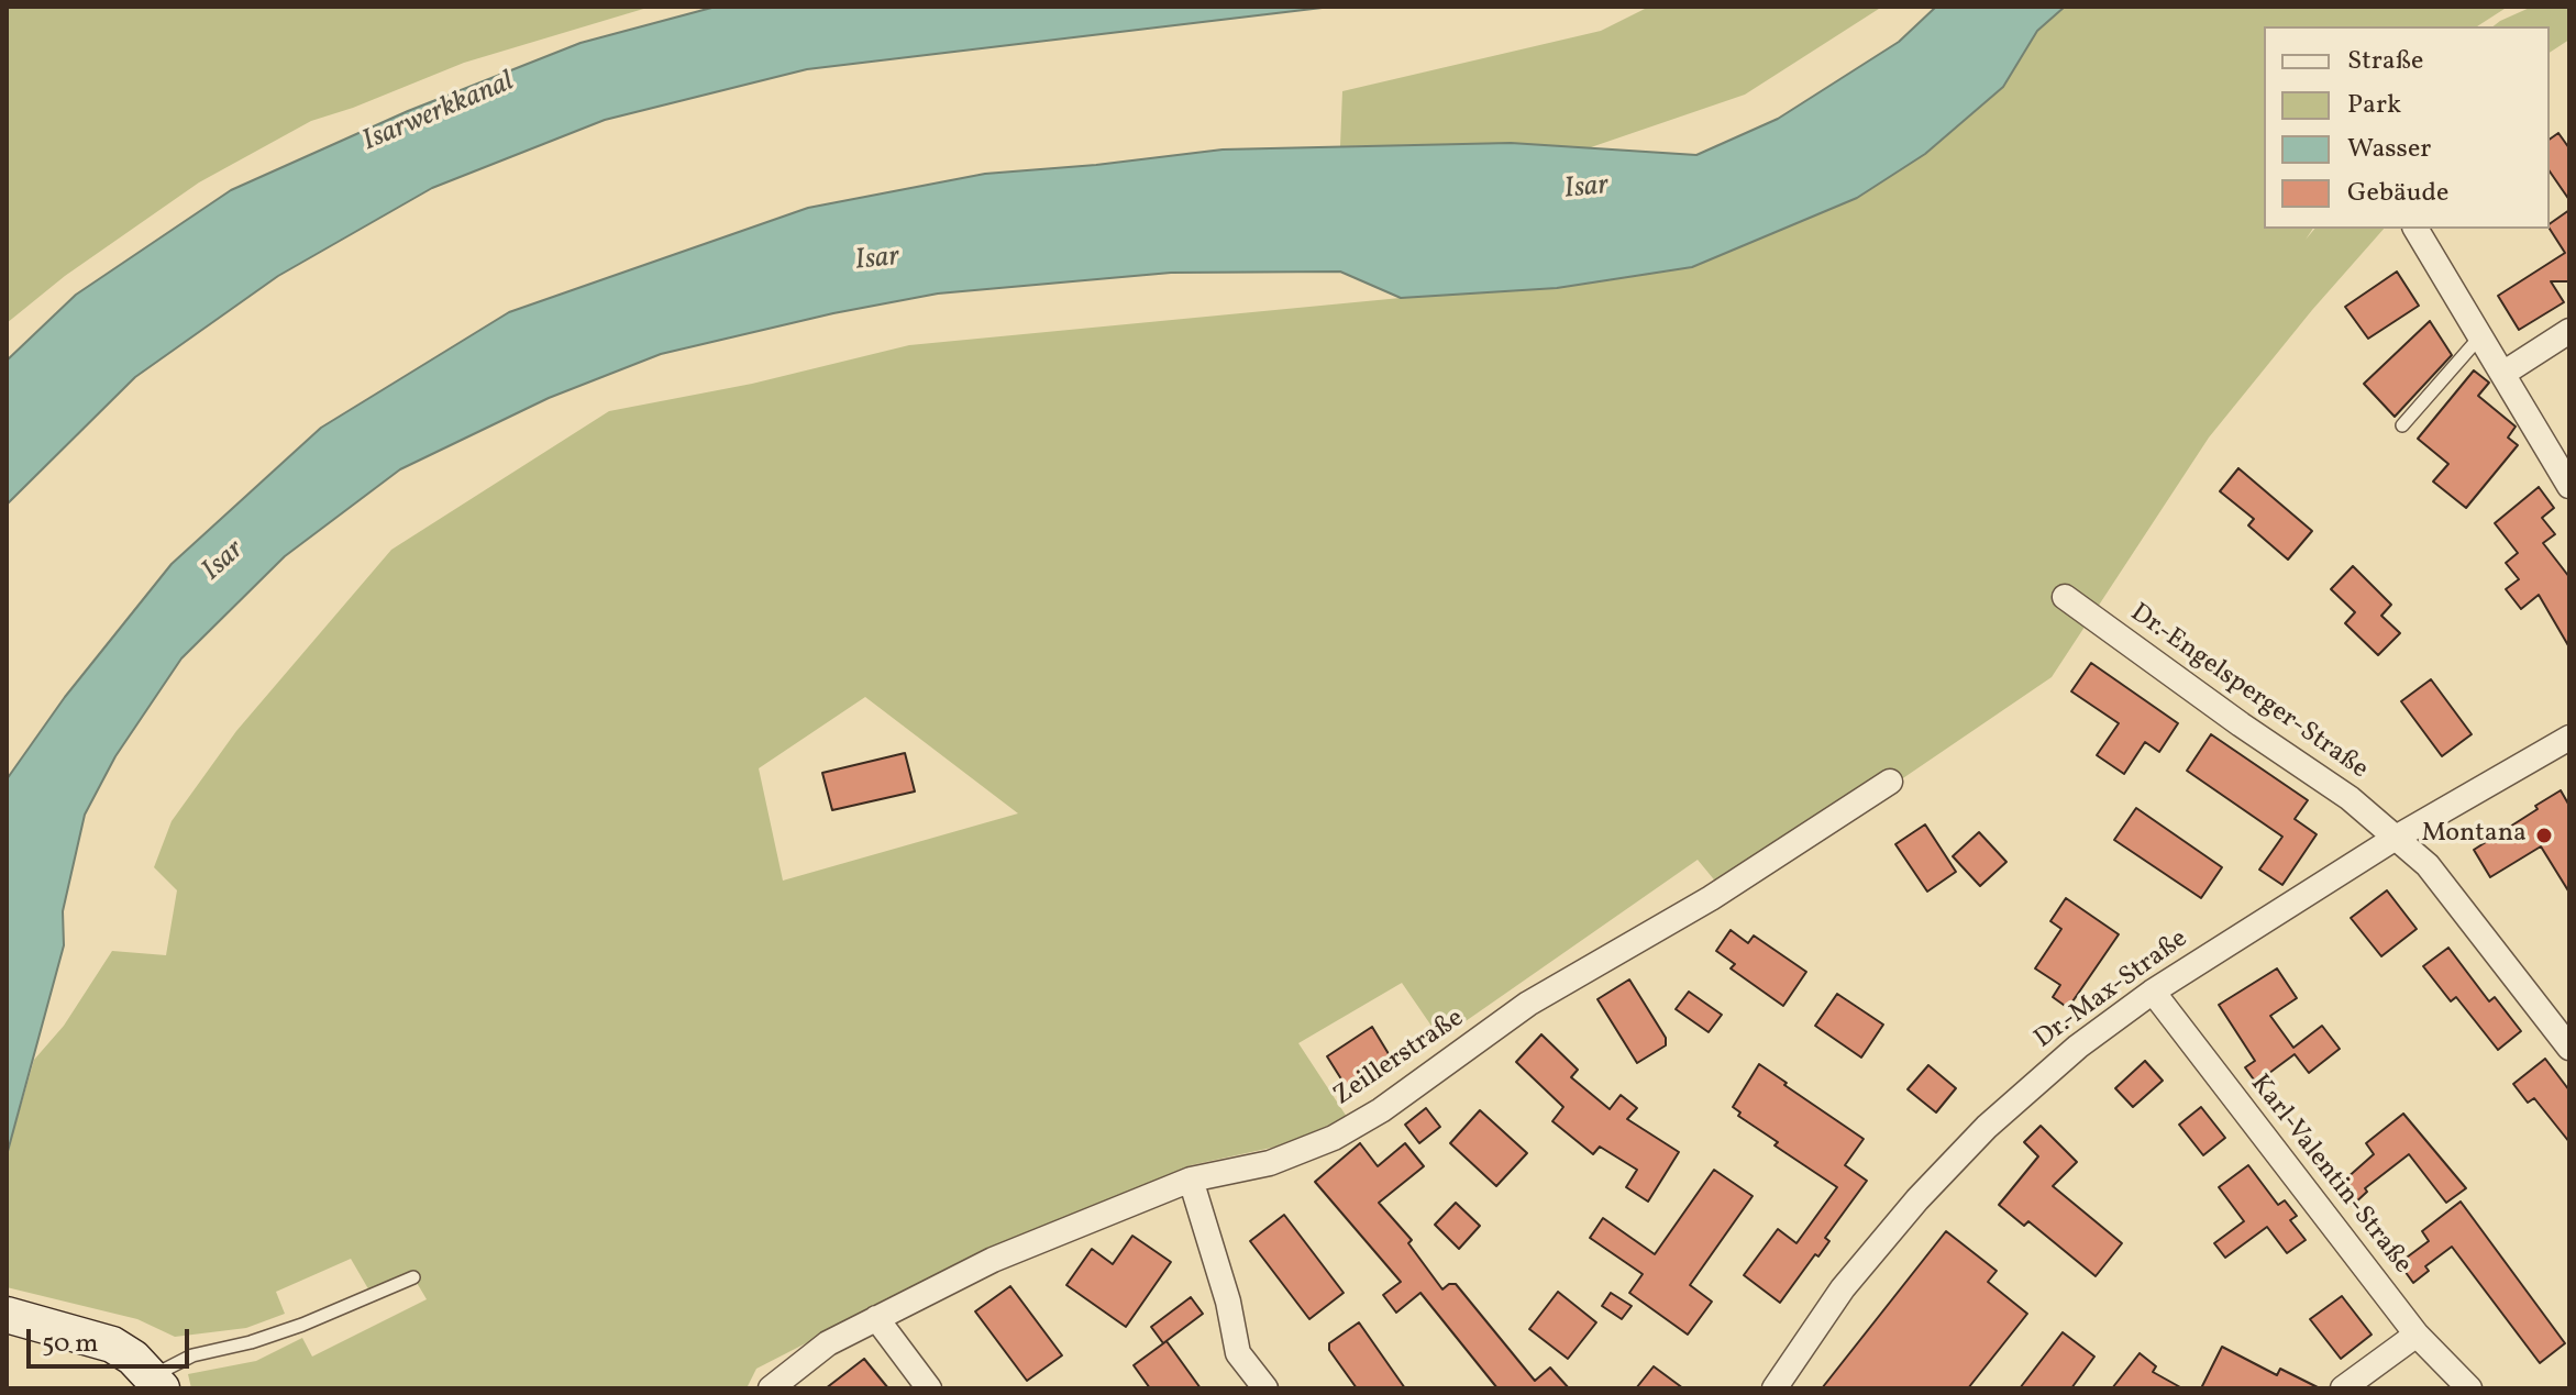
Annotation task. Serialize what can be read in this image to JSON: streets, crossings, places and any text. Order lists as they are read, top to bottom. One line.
{"streets":{"street":["Dr.-Engelsperger-Straße","Dr.-Max-Straße","Zeillerstraße","Karl-Valentin-Straße"]},"crossings":[["Dr.-Engelsperger-Straße","Dr.-Max-Straße"],["Dr.-Max-Straße","Karl-Valentin-Straße"]],"water":["Isarwerkkanal","Isar"],"places":["Montana"],"legend":["Straße","Park","Wasser","Gebäude"],"scale_bar":"50 m"}
